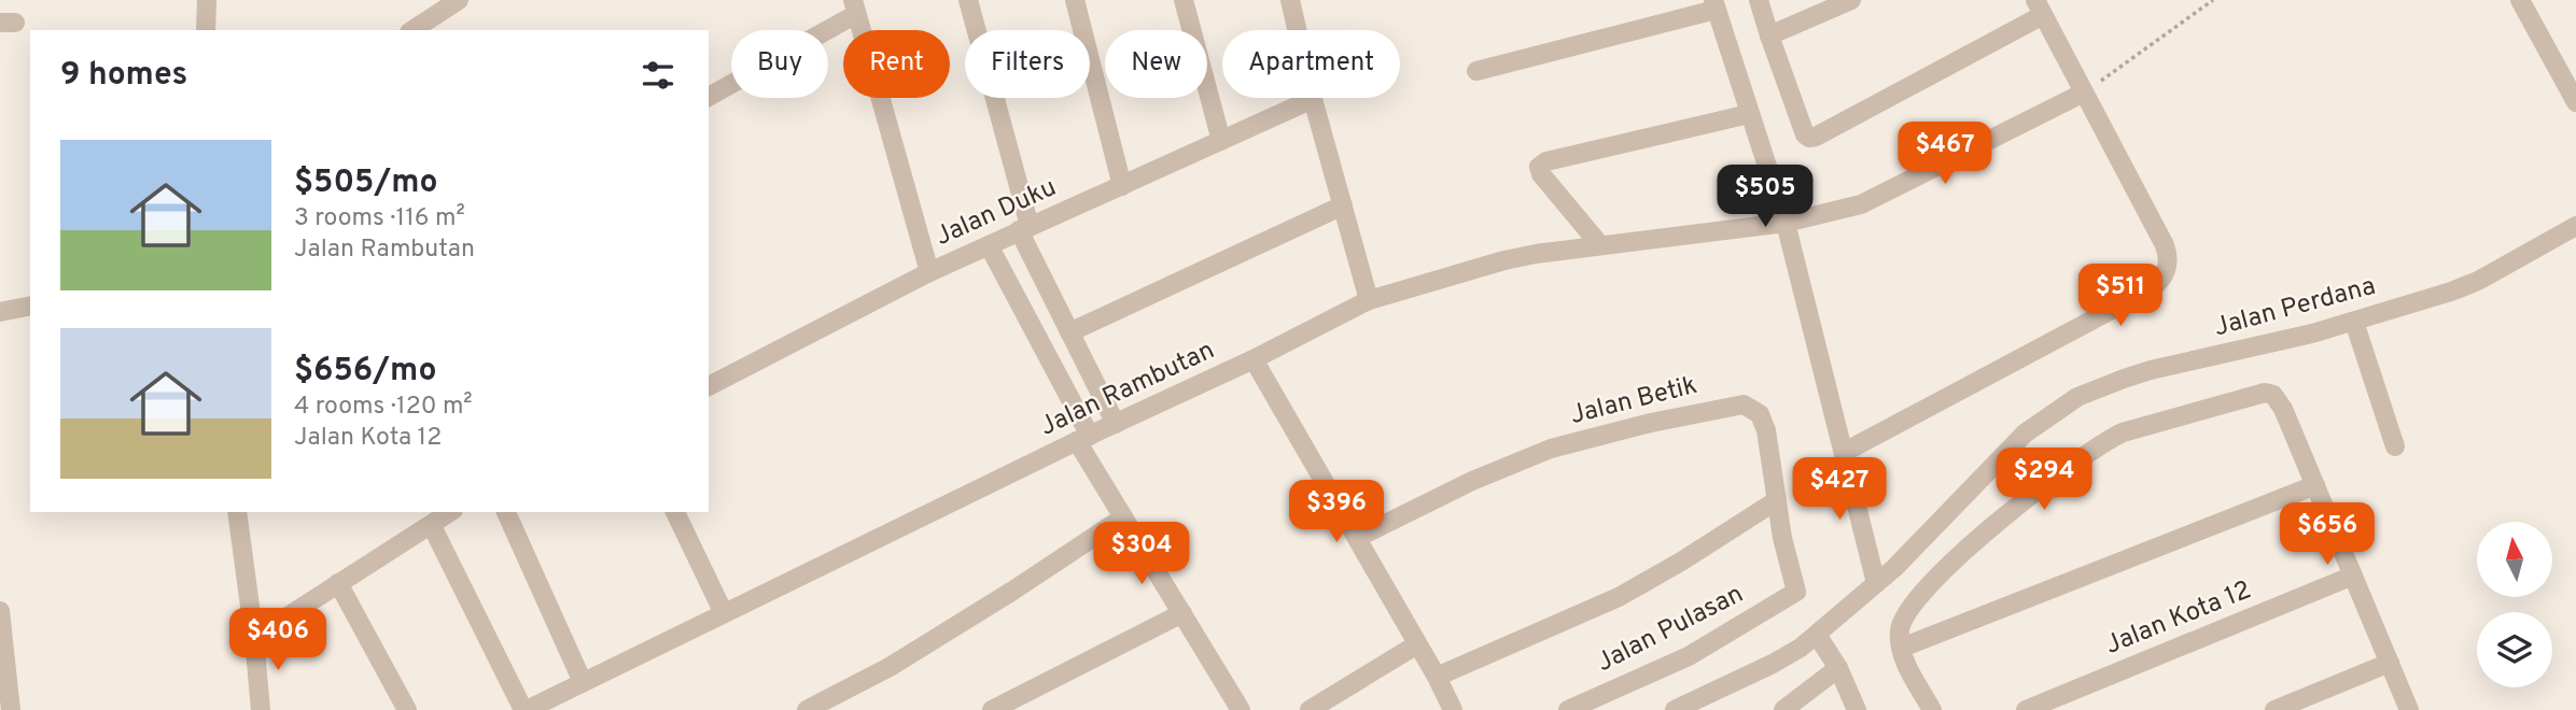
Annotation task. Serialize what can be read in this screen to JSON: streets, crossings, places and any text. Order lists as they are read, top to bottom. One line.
{"streets":{"street":["Jalan Duku","Jalan Perdana","Jalan Rambutan","Jalan Betik","Jalan Kota 12","Jalan Pulasan"]},"crossings":[["Jalan Betik","Jalan Pulasan"]],"north":"top","page":{"chip":["Buy","Rent","Filters","New","Apartment"],"heading":"9 homes","list":[{"name":"$505/mo","note":"3 rooms · 116 m² · Jalan Rambutan"},{"name":"$656/mo","note":"4 rooms · 120 m² · Jalan Kota 12"}],"price":["$467","$505","$511","$294","$427","$396","$656","$304","$406"]}}
